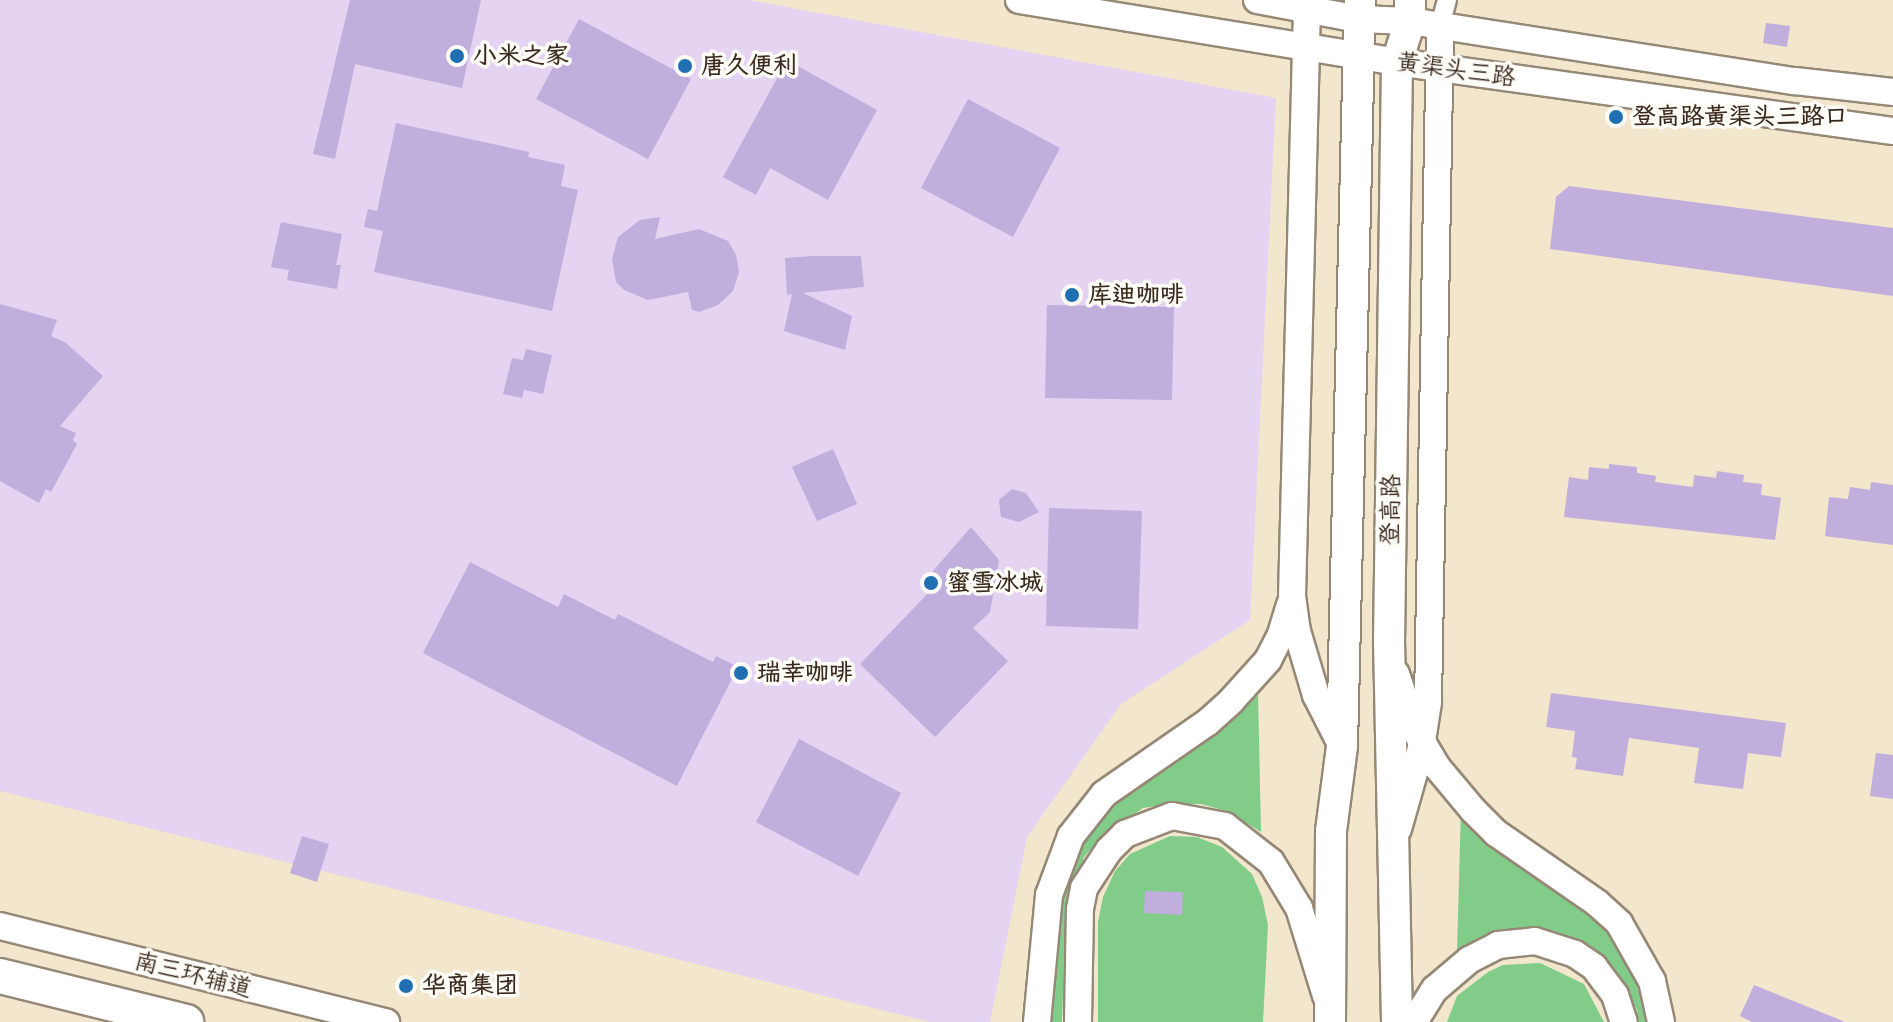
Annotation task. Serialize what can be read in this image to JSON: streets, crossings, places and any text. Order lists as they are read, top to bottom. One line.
{"streets":{"main road":["登高路"],"street":["黄渠头三路","南三环辅道"]},"crossings":[["黄渠头三路","登高路"]],"places":["小米之家","唐久便利","登高路黄渠头三路口","库迪咖啡","蜜雪冰城","瑞幸咖啡","华商集团"]}
